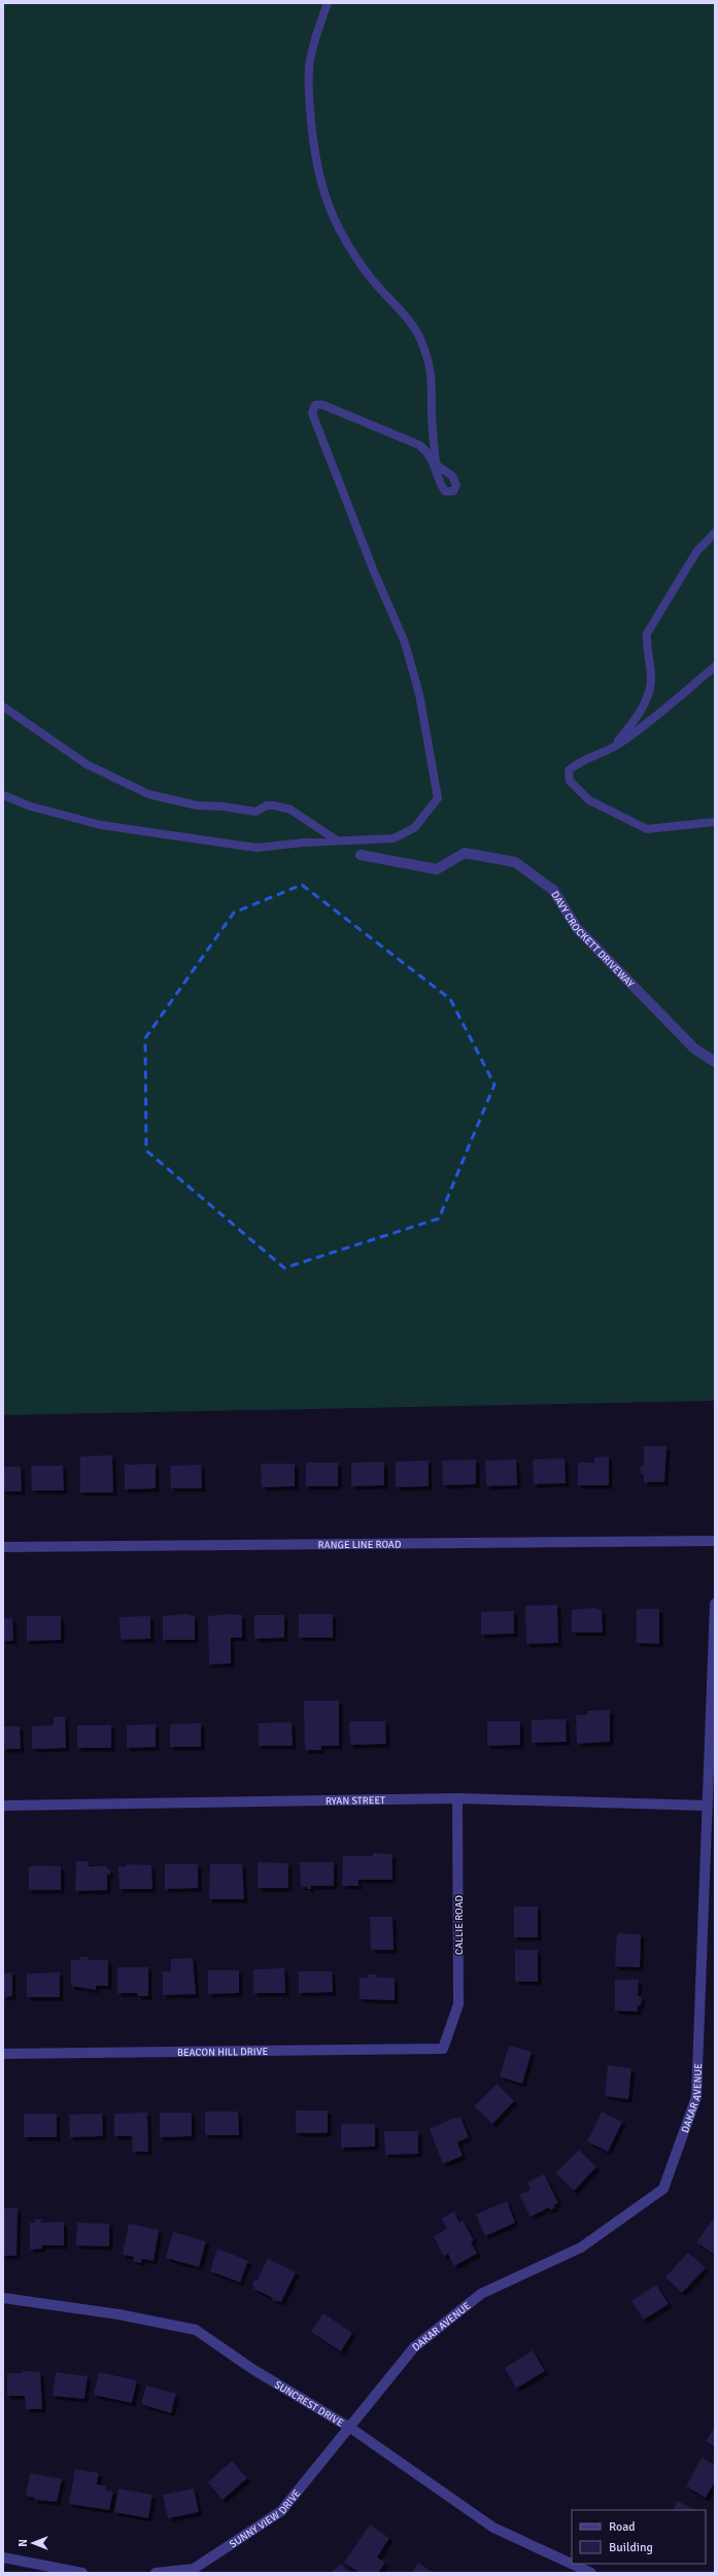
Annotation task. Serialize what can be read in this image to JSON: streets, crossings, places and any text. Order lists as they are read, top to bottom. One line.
{"streets":{"street":["DAVY CROCKETT DRIVEWAY","RANGE LINE ROAD","RYAN STREET","CALLIE ROAD","BEACON HILL DRIVE","DAKAR AVENUE","SUNCREST DRIVE","SUNNY VIEW DRIVE"]},"crossings":[["RYAN STREET","CALLIE ROAD"],["RYAN STREET","DAKAR AVENUE"],["CALLIE ROAD","BEACON HILL DRIVE"],["DAKAR AVENUE","SUNCREST DRIVE"],["DAKAR AVENUE","SUNNY VIEW DRIVE"],["SUNCREST DRIVE","SUNNY VIEW DRIVE"]],"legend":["Road","Building"],"north":"left"}
